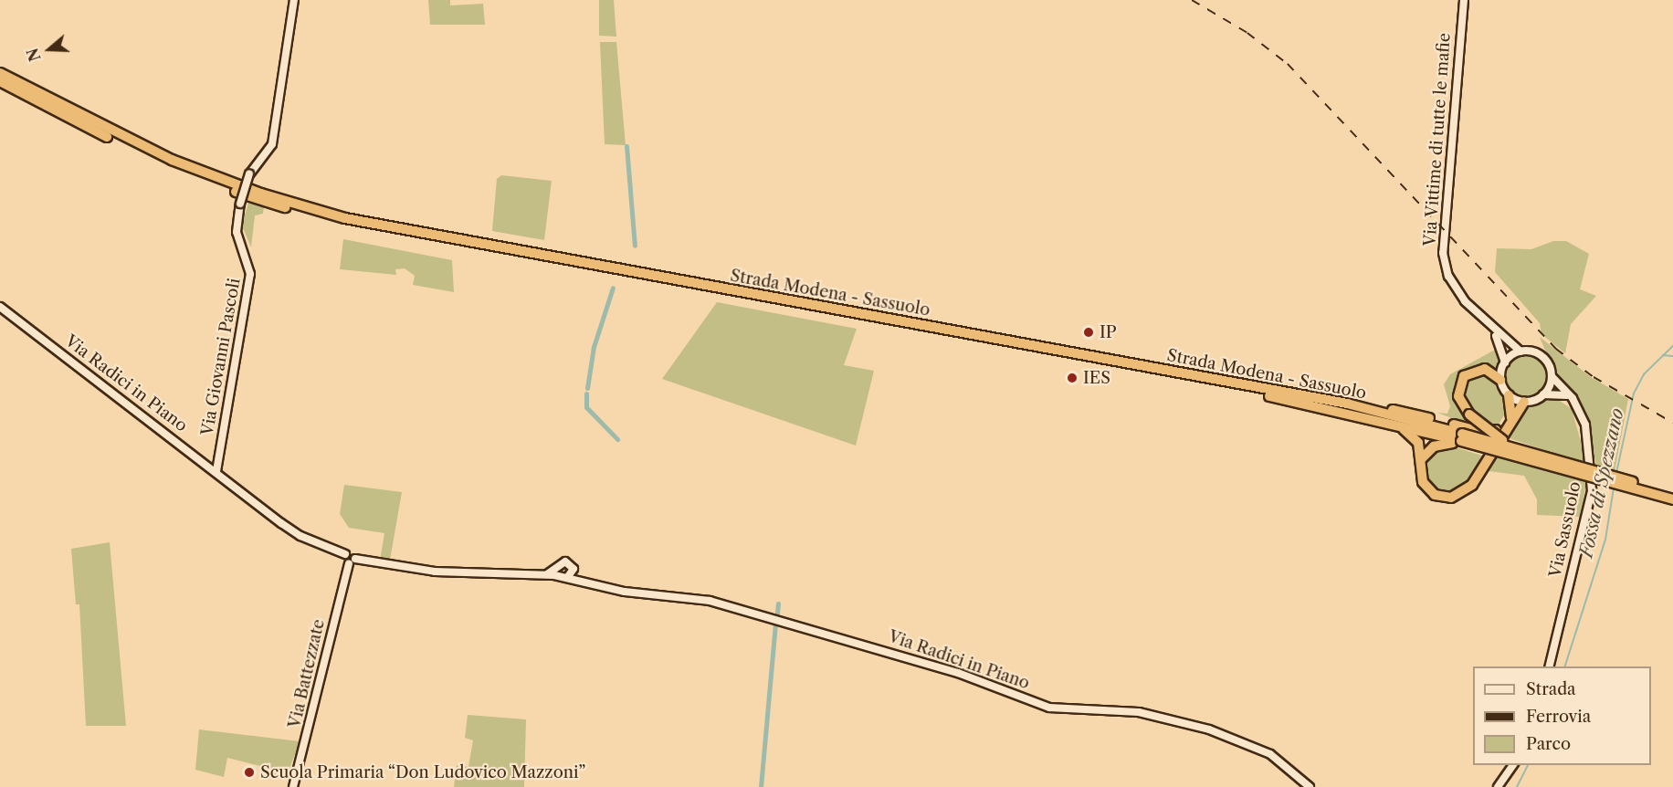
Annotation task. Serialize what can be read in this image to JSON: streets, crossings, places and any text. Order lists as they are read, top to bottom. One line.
{"streets":{"highway":["Strada Modena - Sassuolo"],"street":["Via Vittime di tutte le mafie","Via Giovanni Pascoli","Via Radici in Piano","Via Sassuolo","Via Battezzate"]},"crossings":[["Via Vittime di tutte le mafie","Via Sassuolo"],["Via Giovanni Pascoli","Via Radici in Piano"],["Via Radici in Piano","Via Battezzate"]],"water":["Fossa di Spezzano"],"places":["IP","IES","Scuola Primaria “Don Ludovico Mazzoni”"],"legend":["Strada","Ferrovia","Parco"],"north":"left"}
